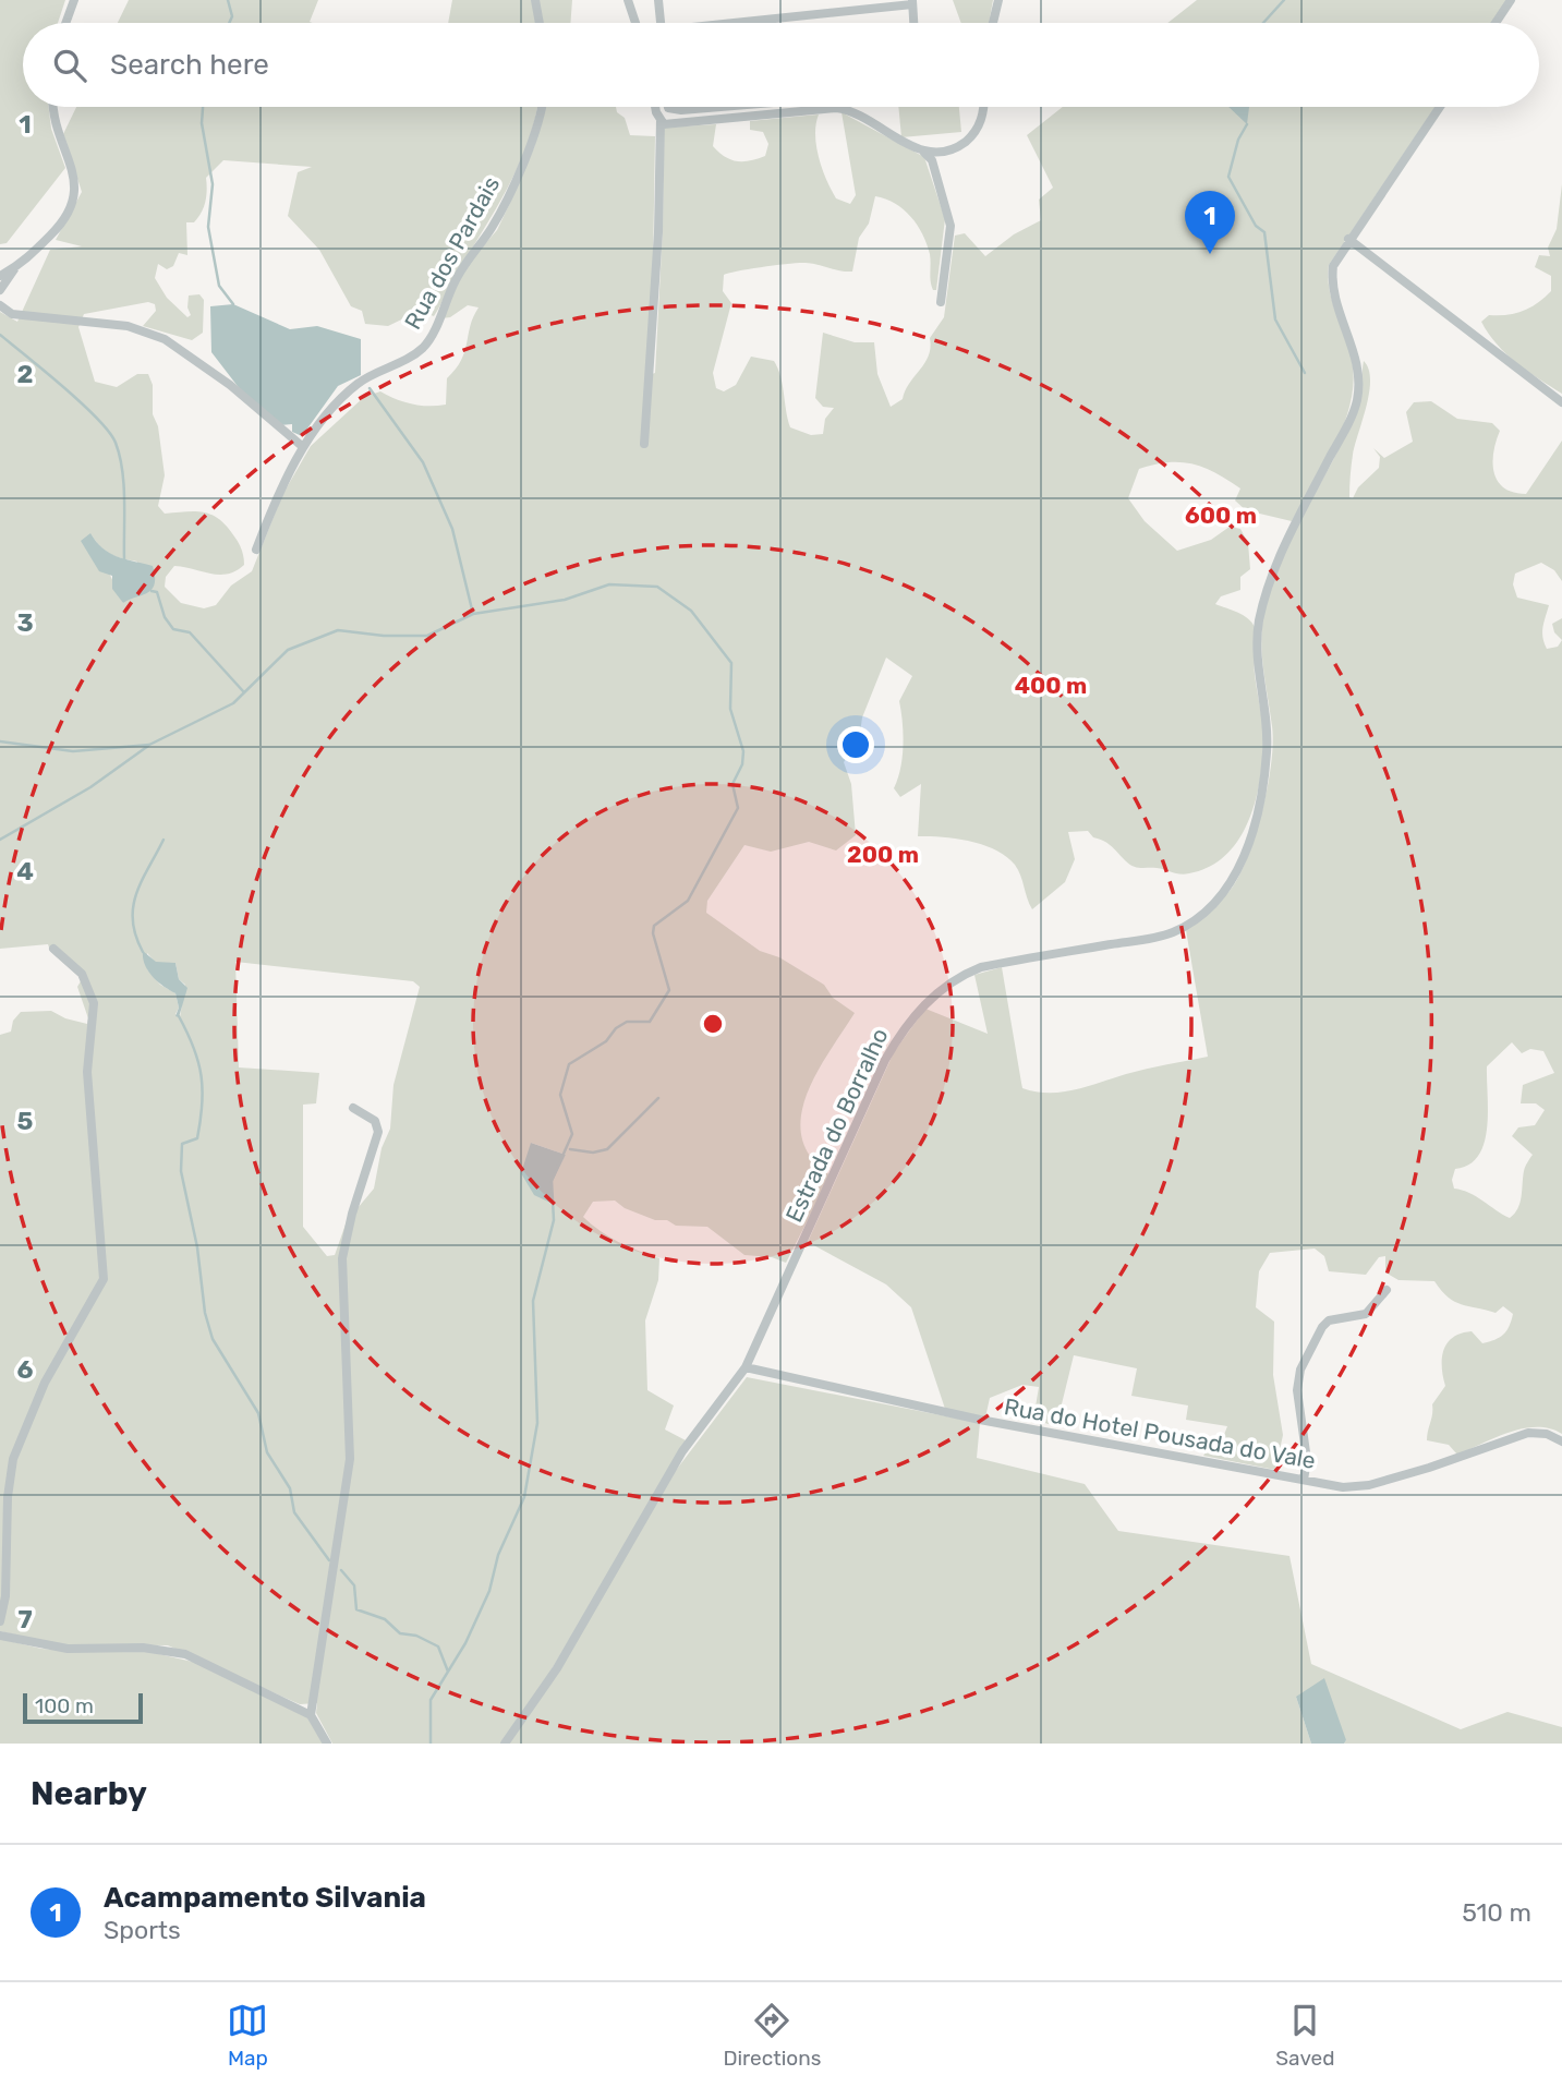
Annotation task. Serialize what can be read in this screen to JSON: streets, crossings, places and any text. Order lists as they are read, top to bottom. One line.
{"streets":{"street":["Rua dos Pardais","Estrada do Borralho","Rua do Hotel Pousada do Vale"]},"crossings":[["Estrada do Borralho","Rua do Hotel Pousada do Vale"]],"scale_bar":"100 m","page":{"search":"Search here","pins":"1","scale":"100 m","heading":"Nearby","list":[{"mark":"1","name":"Acampamento Silvania","note":"Sports","value":"510 m"}],"nav":["Map","Directions","Saved"]},"grid":{"rows":["1","2","3","4","5","6","7"]},"rings":["600 m","400 m","200 m"]}
